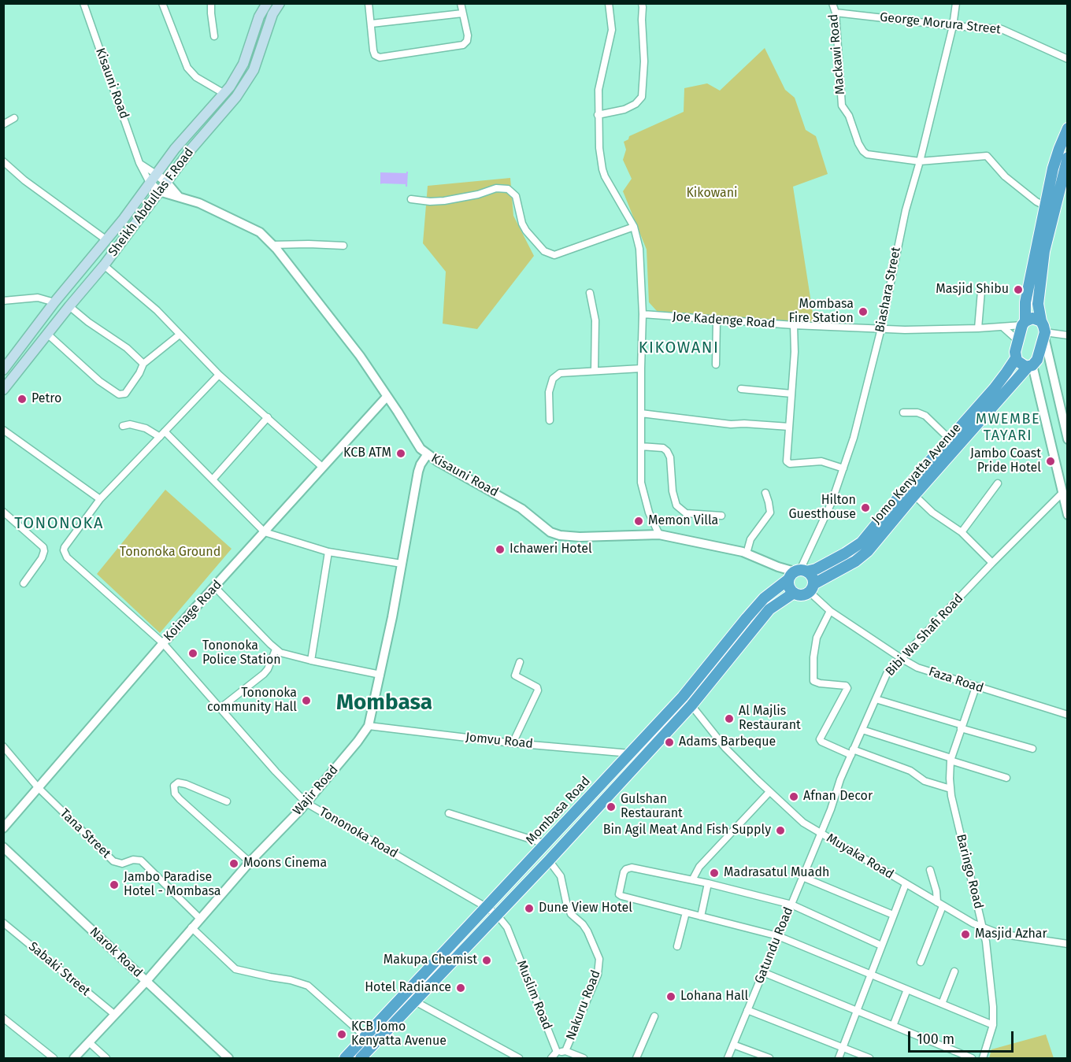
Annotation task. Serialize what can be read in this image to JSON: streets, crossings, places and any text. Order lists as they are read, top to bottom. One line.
{"streets":{"highway":["Jomo Kenyatta Avenue","Mombasa Road"],"main road":["Sheikh Abdullas F.Road"],"street":["George Morura Street","Mackawi Road","Kisauni Road","Biashara Street","Joe Kadenge Road","Koinage Road","Bibi Wa Shafi Road","Faza Road","Jomvu Road","Wajir Road","Tononoka Road","Tana Street","Muyaka Road","Baringo Road","Gatundu Road","Narok Road","Sabaki Street","Muslim Road","Nakuru Road"]},"crossings":[["George Morura Street","Mackawi Road"],["George Morura Street","Biashara Street"],["Mackawi Road","Biashara Street"],["Kisauni Road","Sheikh Abdullas F.Road"],["Kisauni Road","Biashara Street"],["Kisauni Road","Jomo Kenyatta Avenue"],["Kisauni Road","Koinage Road"],["Kisauni Road","Faza Road"],["Kisauni Road","Wajir Road"],["Kisauni Road","Mombasa Road"],["Biashara Street","Joe Kadenge Road"],["Biashara Street","Jomo Kenyatta Avenue"],["Biashara Street","Faza Road"],["Biashara Street","Mombasa Road"],["Jomo Kenyatta Avenue","Faza Road"],["Jomo Kenyatta Avenue","Mombasa Road"],["Koinage Road","Tononoka Road"],["Koinage Road","Tana Street"],["Bibi Wa Shafi Road","Faza Road"],["Bibi Wa Shafi Road","Muyaka Road"],["Bibi Wa Shafi Road","Gatundu Road"],["Faza Road","Mombasa Road"],["Faza Road","Baringo Road"],["Jomvu Road","Wajir Road"],["Jomvu Road","Mombasa Road"],["Wajir Road","Tononoka Road"],["Wajir Road","Tana Street"],["Wajir Road","Narok Road"],["Wajir Road","Sabaki Street"],["Mombasa Road","Tononoka Road"],["Mombasa Road","Muyaka Road"],["Mombasa Road","Muslim Road"],["Mombasa Road","Nakuru Road"],["Tononoka Road","Muslim Road"],["Muyaka Road","Baringo Road"],["Muyaka Road","Gatundu Road"]],"districts":["KIKOWANI","MWEMBE TAYARI","TONONOKA","Mombasa"],"parks":["Kikowani","Tononoka Ground"],"places":["Masjid Shibu","Mombasa Fire Station","Petro","KCB ATM","Jambo Coast Pride Hotel","Hilton Guesthouse","Memon Villa","Ichaweri Hotel","Tononoka Police Station","Tononoka community Hall","Al Majlis Restaurant","Adams Barbeque","Afnan Decor","Gulshan Restaurant","Bin Agil Meat And Fish Supply","Moons Cinema","Madrasatul Muadh","Jambo Paradise Hotel - Mombasa","Dune View Hotel","Masjid Azhar","Makupa Chemist","Hotel Radiance","Lohana Hall","KCB Jomo Kenyatta Avenue"],"scale_bar":"100 m"}
